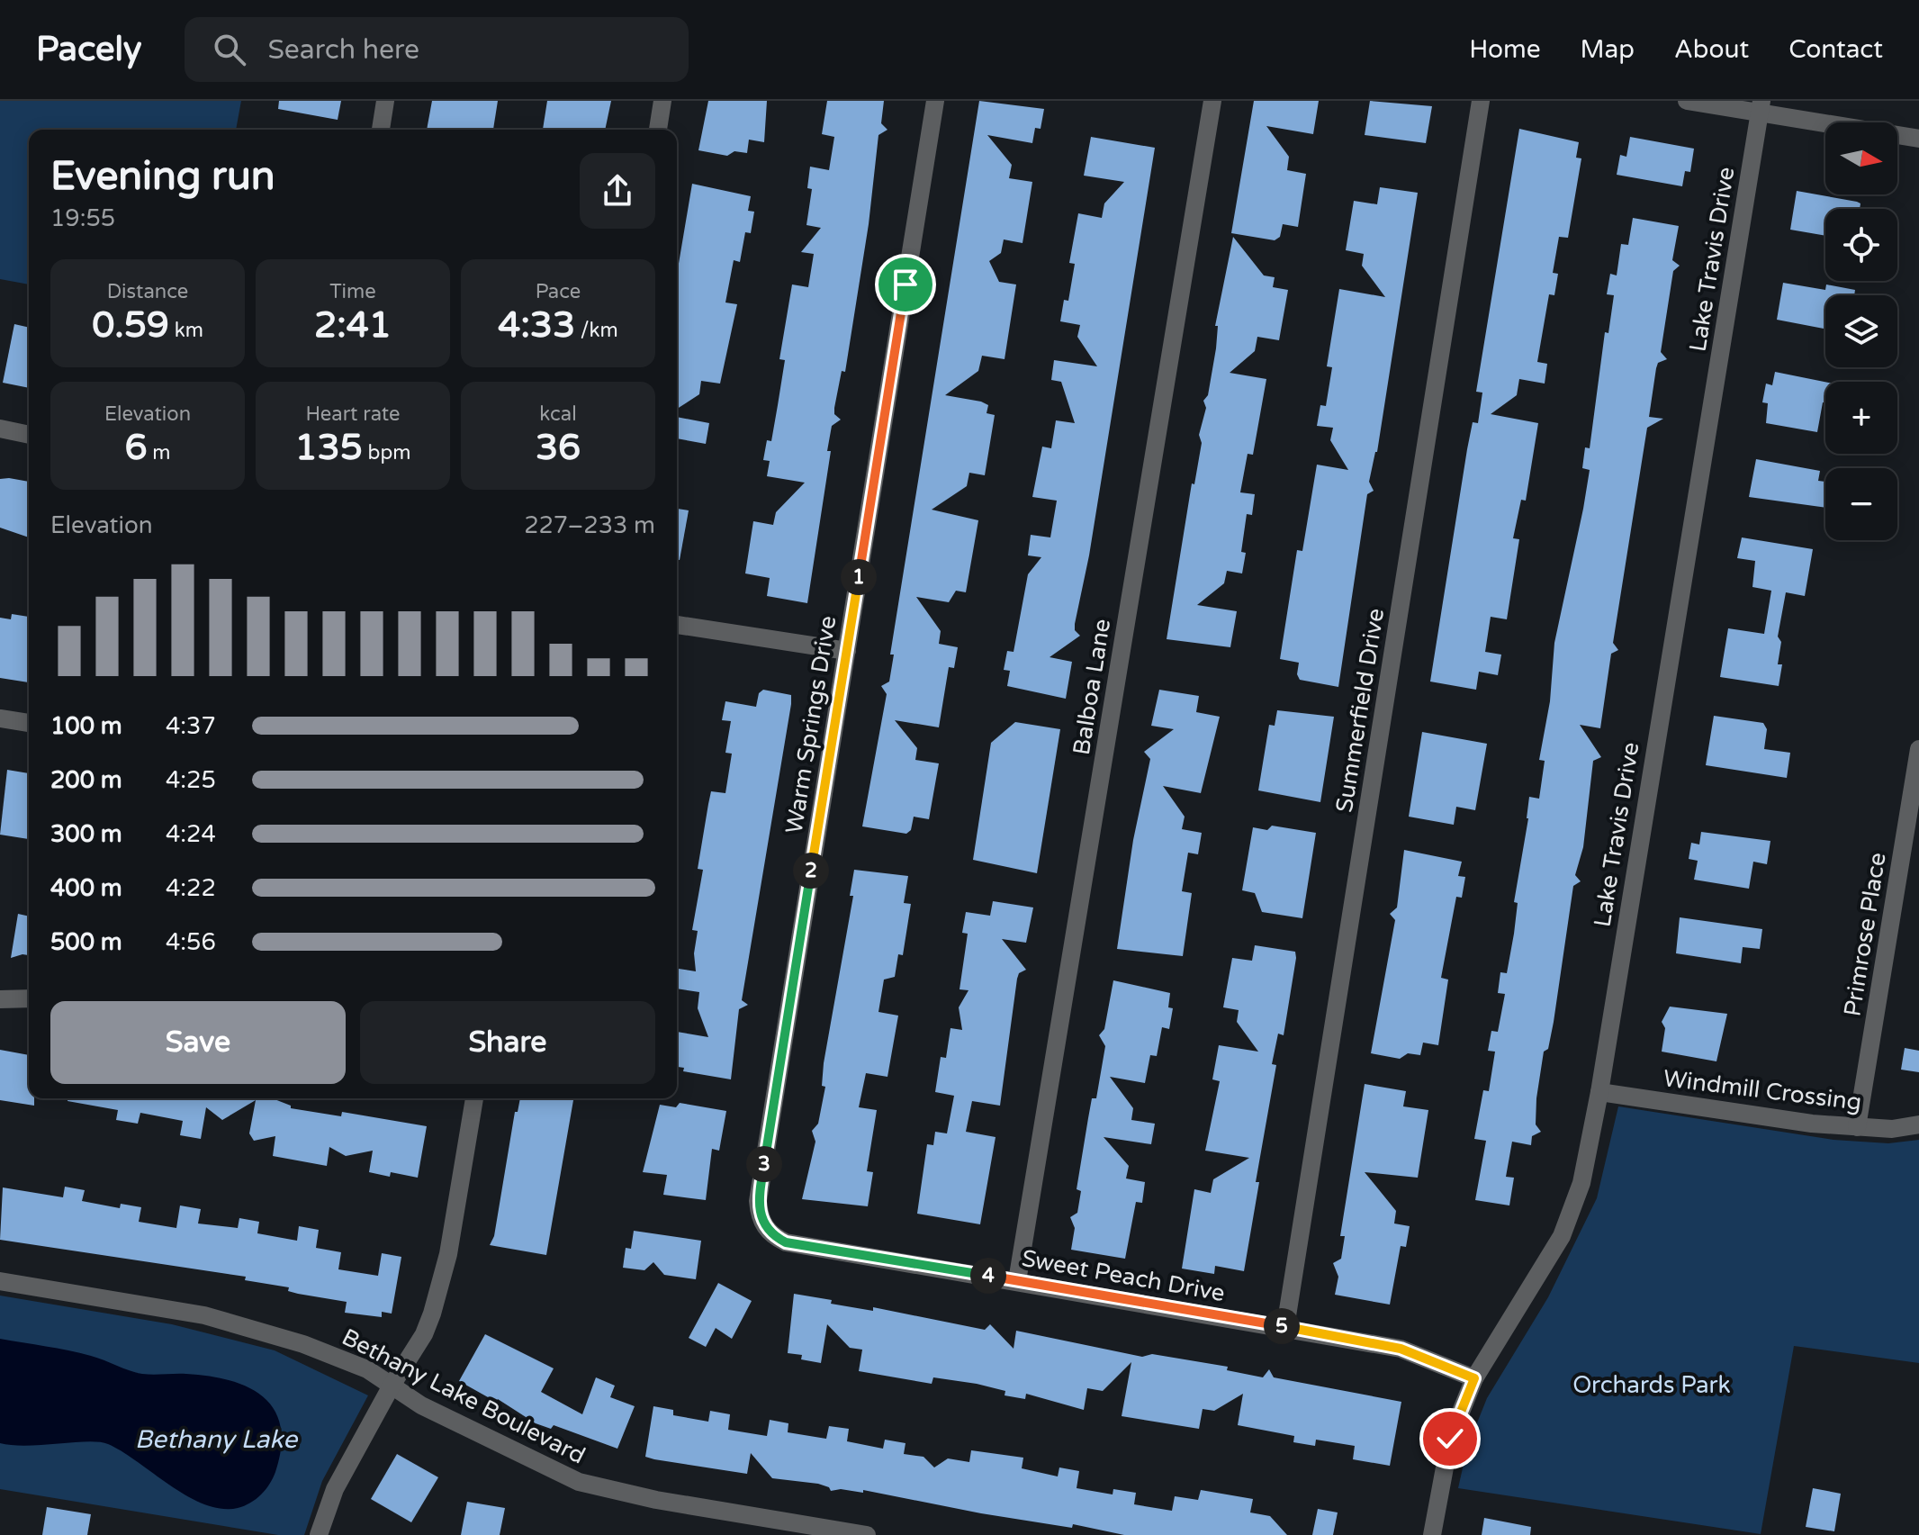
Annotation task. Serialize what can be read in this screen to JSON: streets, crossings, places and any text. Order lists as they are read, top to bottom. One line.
{"streets":{"street":["Lake Travis Drive","Balboa Lane","Summerfield Drive","Warm Springs Drive","Primrose Place","Windmill Crossing","Sweet Peach Drive","Bethany Lake Boulevard"]},"crossings":[["Lake Travis Drive","Windmill Crossing"],["Lake Travis Drive","Sweet Peach Drive"],["Balboa Lane","Sweet Peach Drive"],["Summerfield Drive","Sweet Peach Drive"],["Warm Springs Drive","Sweet Peach Drive"],["Primrose Place","Windmill Crossing"]],"water":["Bethany Lake"],"parks":["Orchards Park"],"north":"right","page":{"header":"Pacely","search":"Search here","nav":["Home","Map","About","Contact"],"map_buttons":["+","−"],"heading":["Evening run","19:55"],"stats":[["Distance","0.59 km"],["Time","2:41"],["Pace","4:33 /km"],["Elevation","6 m"],["Heart rate","135 bpm"],["kcal","36"]],"chart":["Elevation","227–233 m"],"pins":["1","2","3","4","5"],"list":[{"name":"100 m","note":"4:37"},{"name":"200 m","note":"4:25"},{"name":"300 m","note":"4:24"},{"name":"400 m","note":"4:22"},{"name":"500 m","note":"4:56"}],"buttons":["Save","Share"]}}
